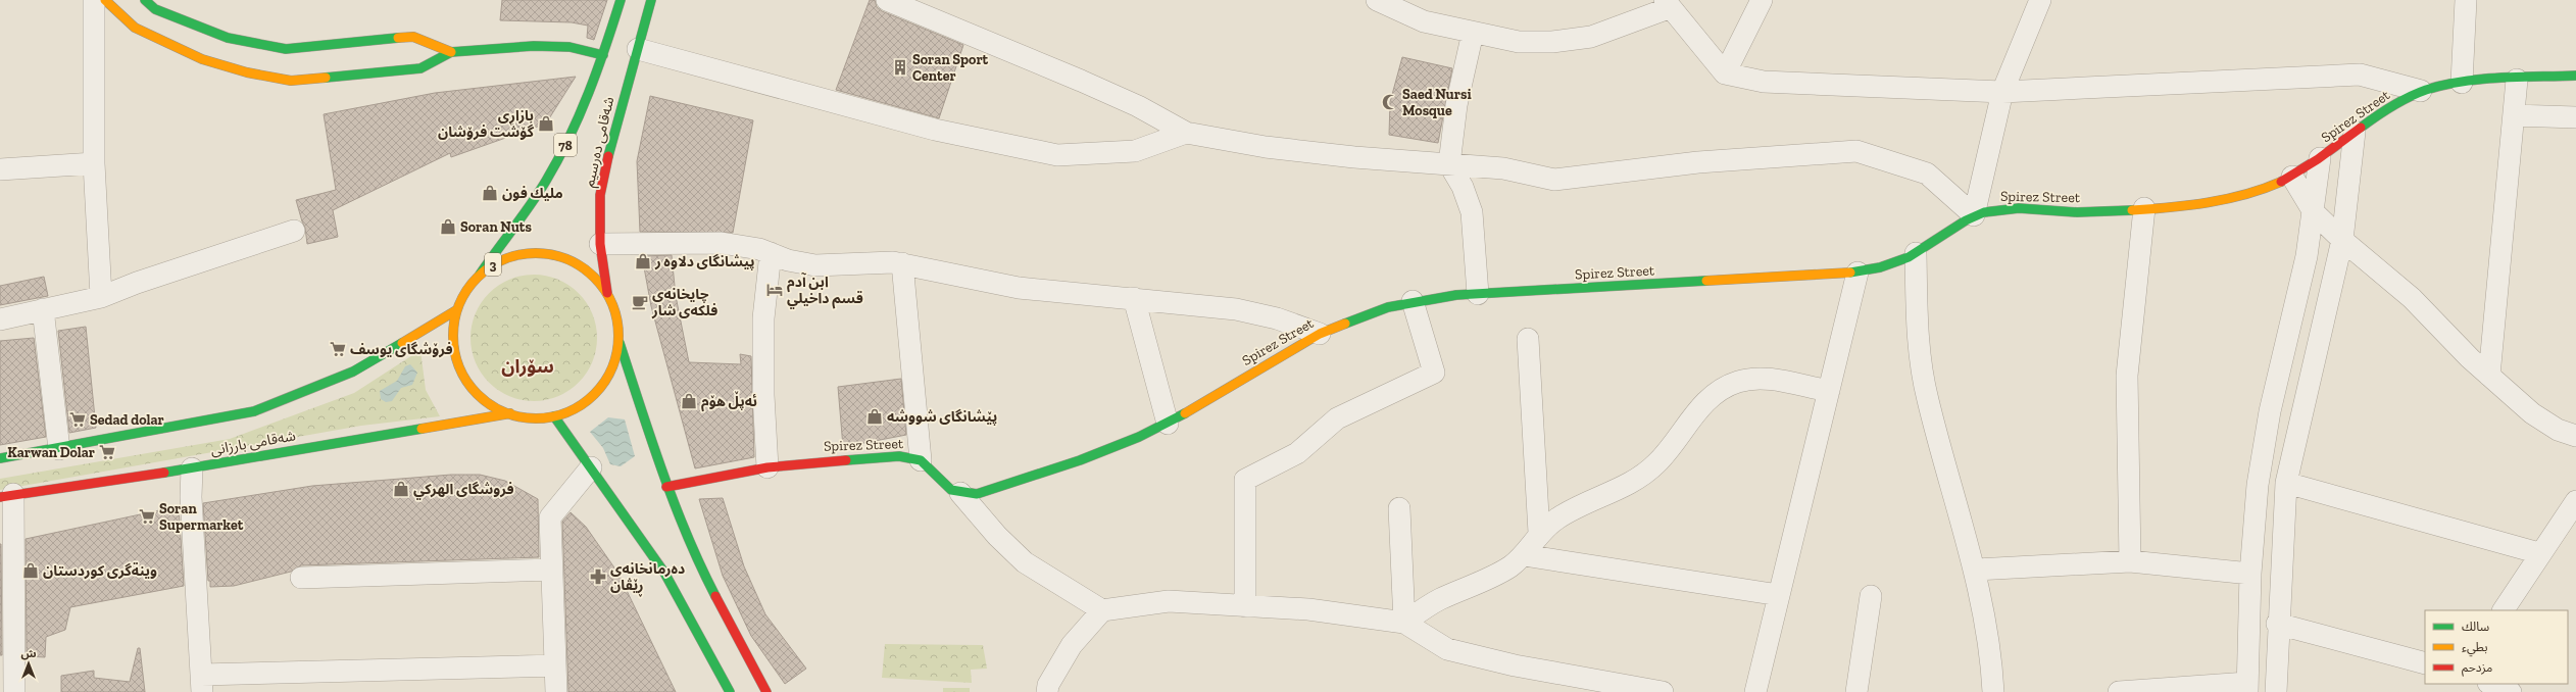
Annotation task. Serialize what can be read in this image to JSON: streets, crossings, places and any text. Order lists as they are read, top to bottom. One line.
{"streets":{"main road":["Spirez Street","شەقامی دەرسیم","78","3","شەقامی بارزانی"]},"crossings":[["Spirez Street","3"],["شەقامی دەرسیم","3"],["78","3"],["3","شەقامی بارزانی"]],"districts":["سۆران"],"places":{"building":["Soran Sport Center"],"mosque":["Saed Nursi Mosque"],"shop":["بازاڕی گۆشت فرۆشان","مليك فون","Soran Nuts","پیشانگای دلاوه ر","ئەپڵ هۆم","پێشانگای شووشە","فروشگای الهركي","وينةگرى كوردستان"],"hotel":["ابن آدم قسم داخيلي"],"cafe":["چایخانەی فلکەی شار"],"supermarket":["فرۆشگای یوسف","Sedad dolar","Karwan Dolar","Soran Supermarket"],"pharmacy":["دەرمانخانەی ڕێڤان"]},"legend":["سالك","بطيء","مزدحم"],"north":"top"}
